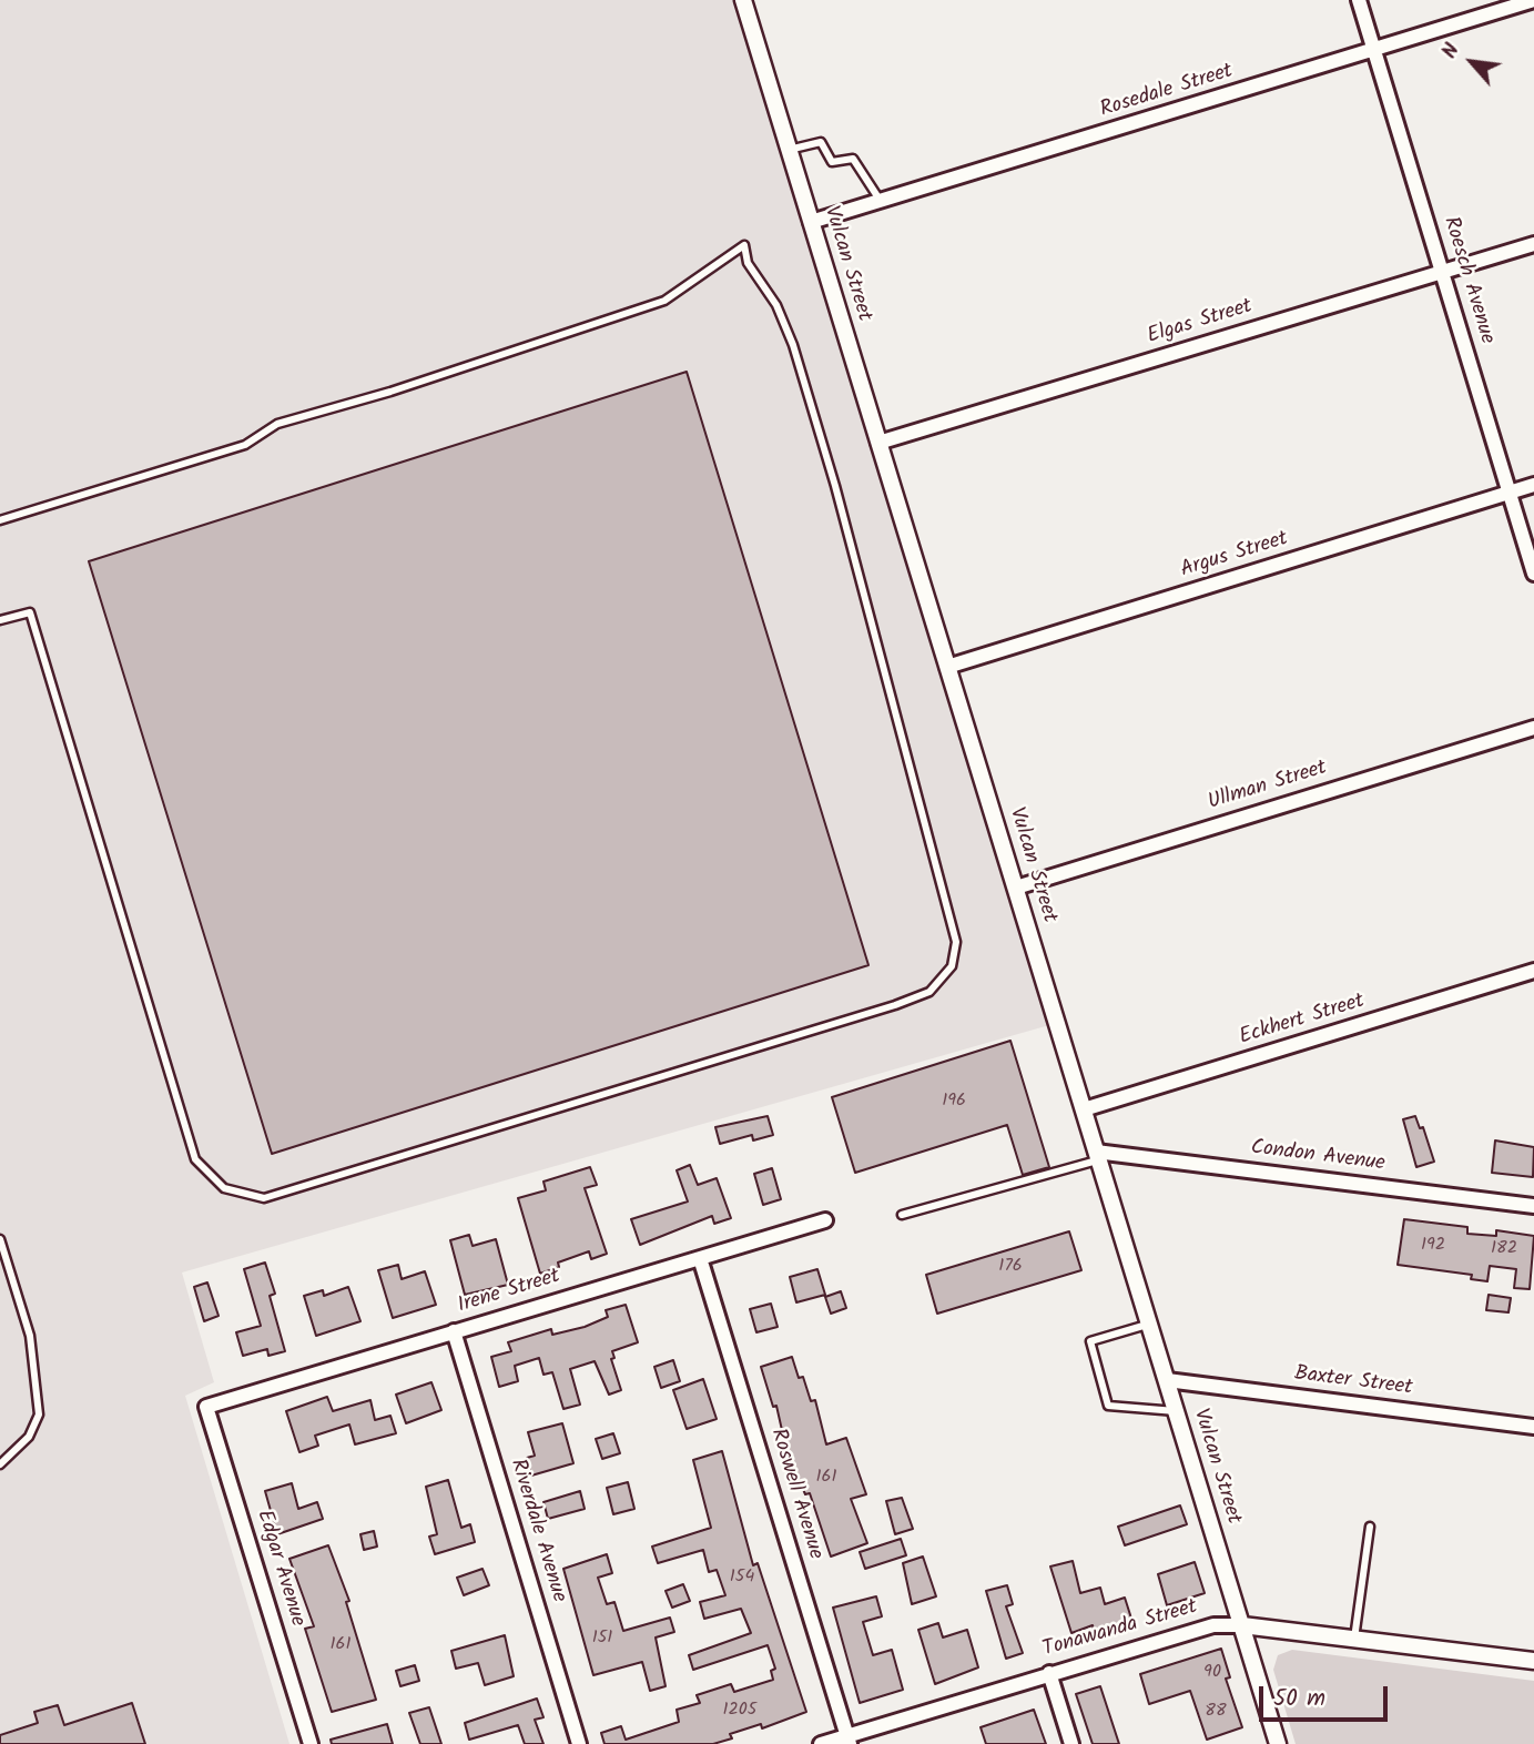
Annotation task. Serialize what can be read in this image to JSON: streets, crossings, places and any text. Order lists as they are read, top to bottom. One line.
{"streets":{"street":["Rosedale Street","Vulcan Street","Roesch Avenue","Elgas Street","Argus Street","Ullman Street","Eckhert Street","Condon Avenue","Irene Street","Baxter Street","Roswell Avenue","Riverdale Avenue","Edgar Avenue","Tonawanda Street"]},"crossings":[["Rosedale Street","Vulcan Street"],["Rosedale Street","Roesch Avenue"],["Vulcan Street","Elgas Street"],["Vulcan Street","Argus Street"],["Vulcan Street","Ullman Street"],["Vulcan Street","Eckhert Street"],["Vulcan Street","Condon Avenue"],["Vulcan Street","Baxter Street"],["Vulcan Street","Tonawanda Street"],["Roesch Avenue","Elgas Street"],["Roesch Avenue","Argus Street"],["Irene Street","Roswell Avenue"],["Irene Street","Riverdale Avenue"],["Irene Street","Edgar Avenue"],["Roswell Avenue","Tonawanda Street"]],"house_numbers":["196","192","182","176","161","154","151","161","90","1205","88"],"scale_bar":"50 m","north":"top left"}
